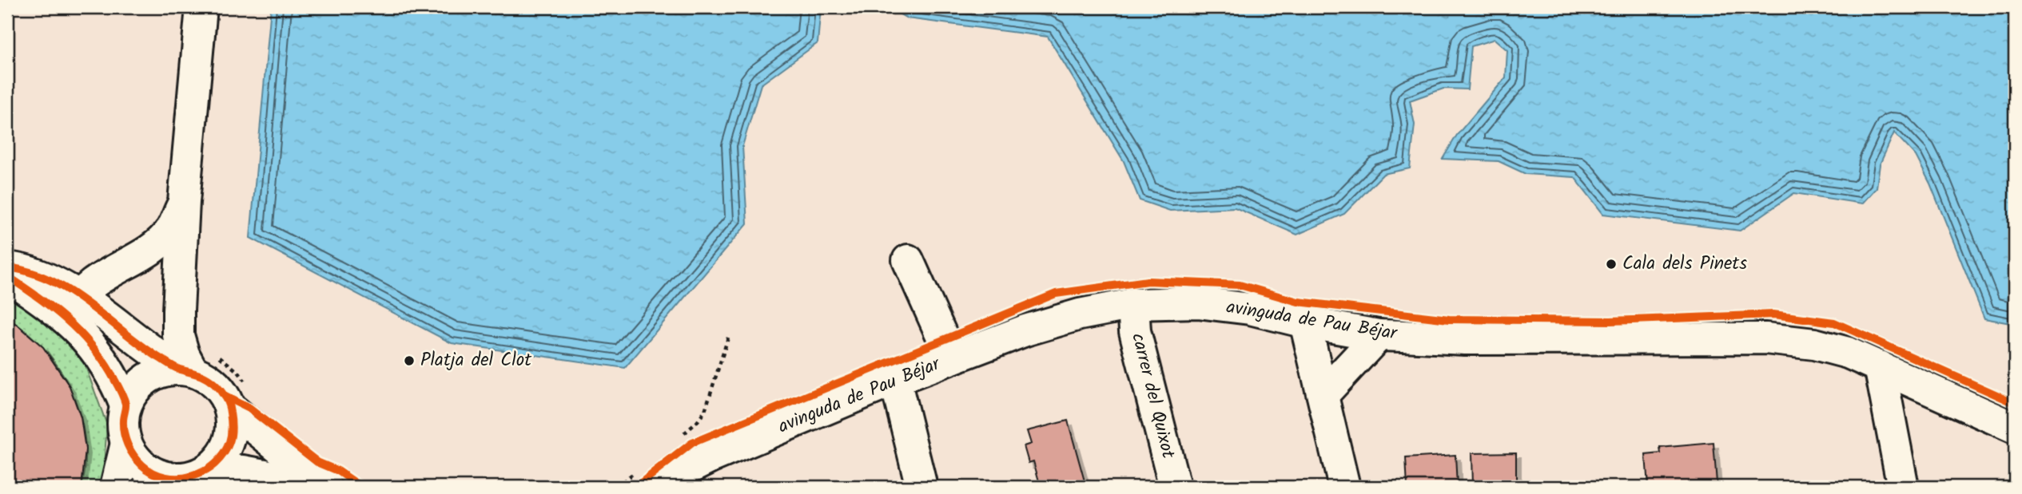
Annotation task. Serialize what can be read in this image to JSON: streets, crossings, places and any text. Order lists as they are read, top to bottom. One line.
{"streets":{"street":["avinguda de Pau Béjar","carrer del Quixot"]},"crossings":[["avinguda de Pau Béjar","carrer del Quixot"]],"places":["Cala dels Pinets","Platja del Clot"]}
